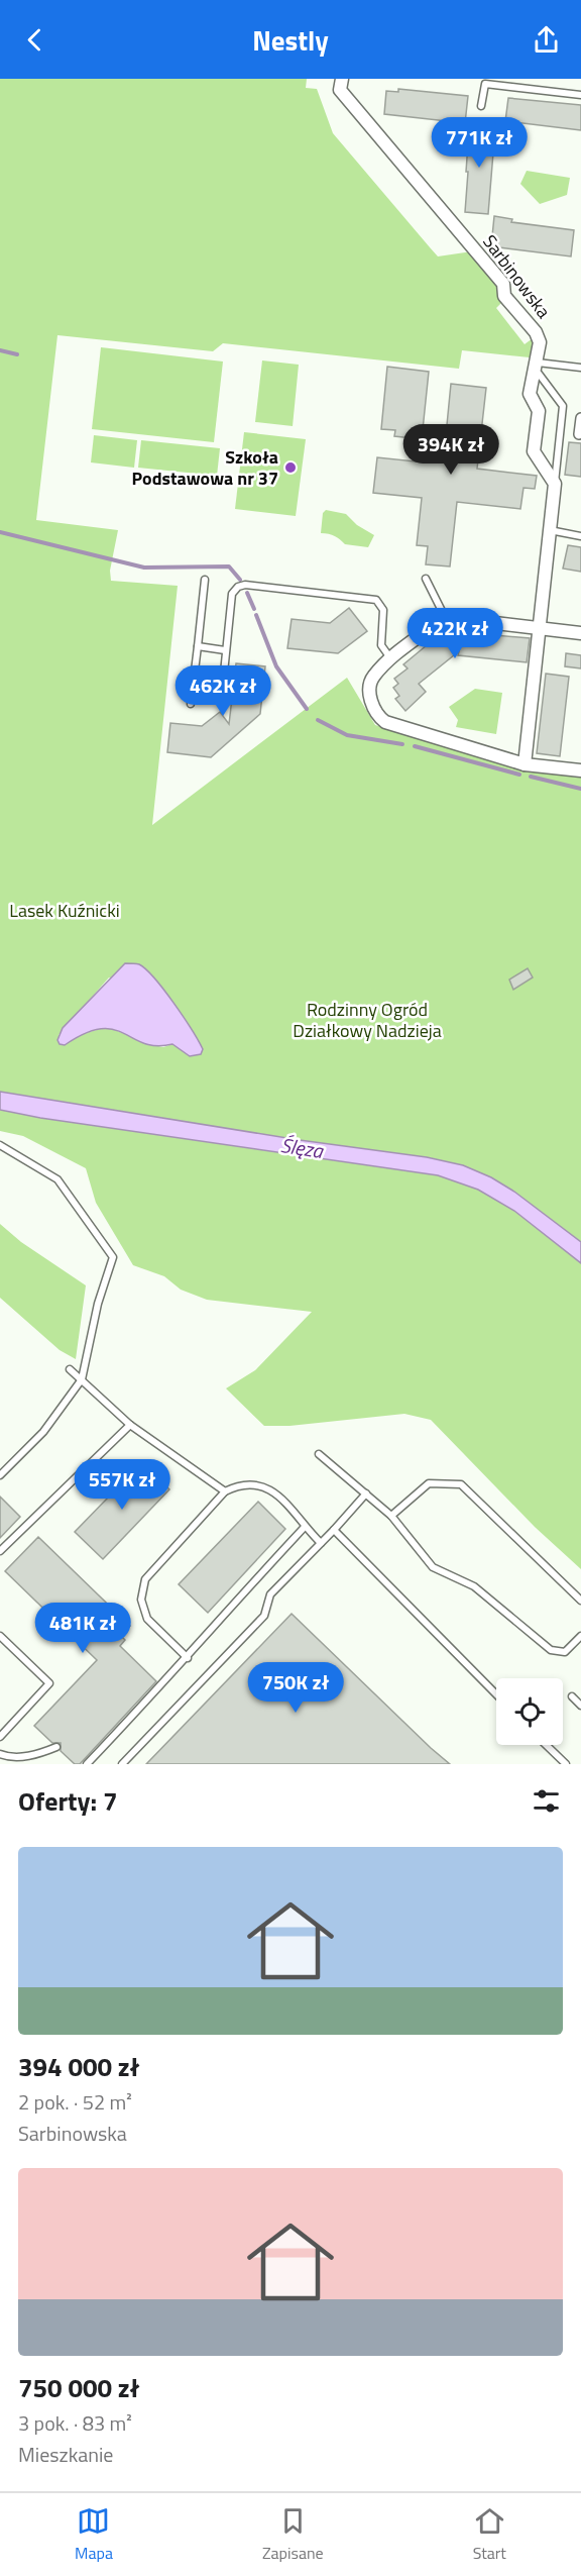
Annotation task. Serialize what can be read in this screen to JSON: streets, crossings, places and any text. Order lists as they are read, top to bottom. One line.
{"streets":{"street":["Sarbinowska"]},"water":["Ślęza"],"parks":["Lasek Kuźnicki","Rodzinny Ogród Działkowy Nadzieja"],"places":["Szkoła Podstawowa nr 37"],"page":{"header":"Nestly","price":["771K zł","394K zł","422K zł","462K zł","557K zł","481K zł","750K zł"],"heading":"Oferty: 7","list":[{"name":"394 000 zł","note":"2 pok. · 52 m² · Sarbinowska"},{"name":"750 000 zł","note":"3 pok. · 83 m² · Mieszkanie"}],"tabs":["Mapa","Zapisane","Start"]}}
